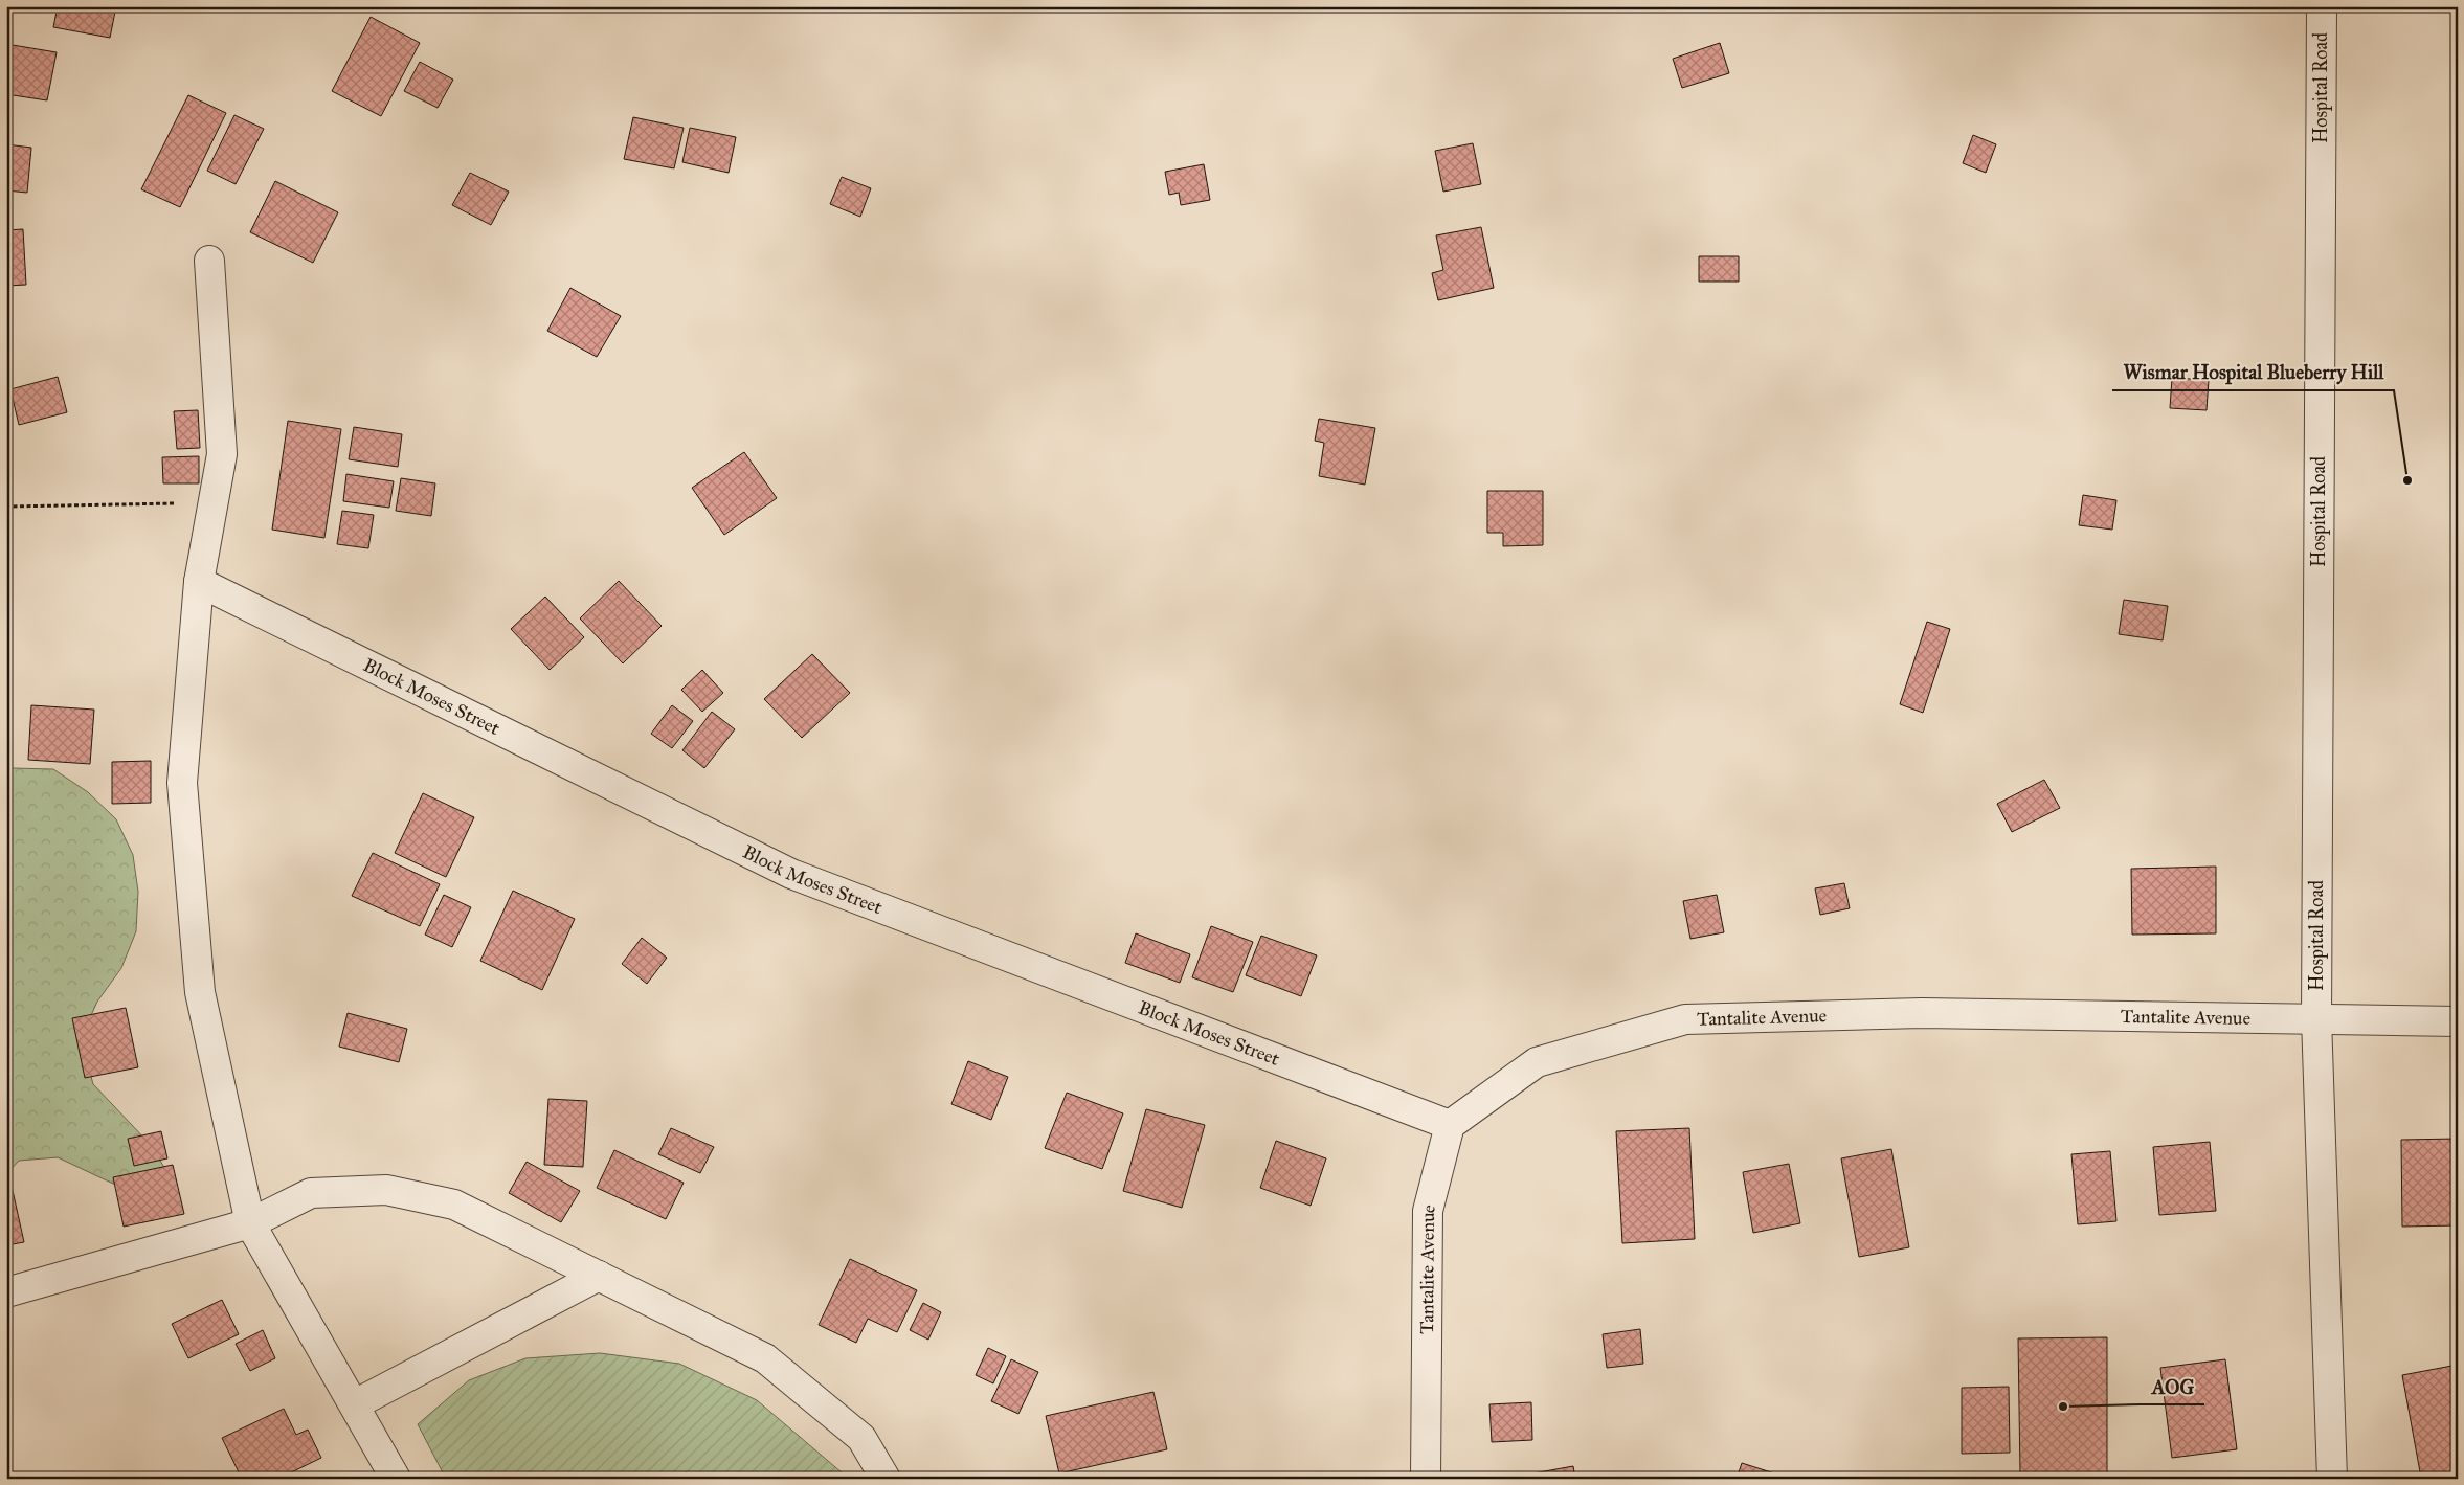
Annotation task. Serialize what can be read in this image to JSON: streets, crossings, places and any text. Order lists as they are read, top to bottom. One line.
{"streets":{"street":["Hospital Road","Block Moses Street","Tantalite Avenue"]},"crossings":[["Hospital Road","Tantalite Avenue"],["Block Moses Street","Tantalite Avenue"]],"places":["Wismar Hospital Blueberry Hill","AOG"]}
